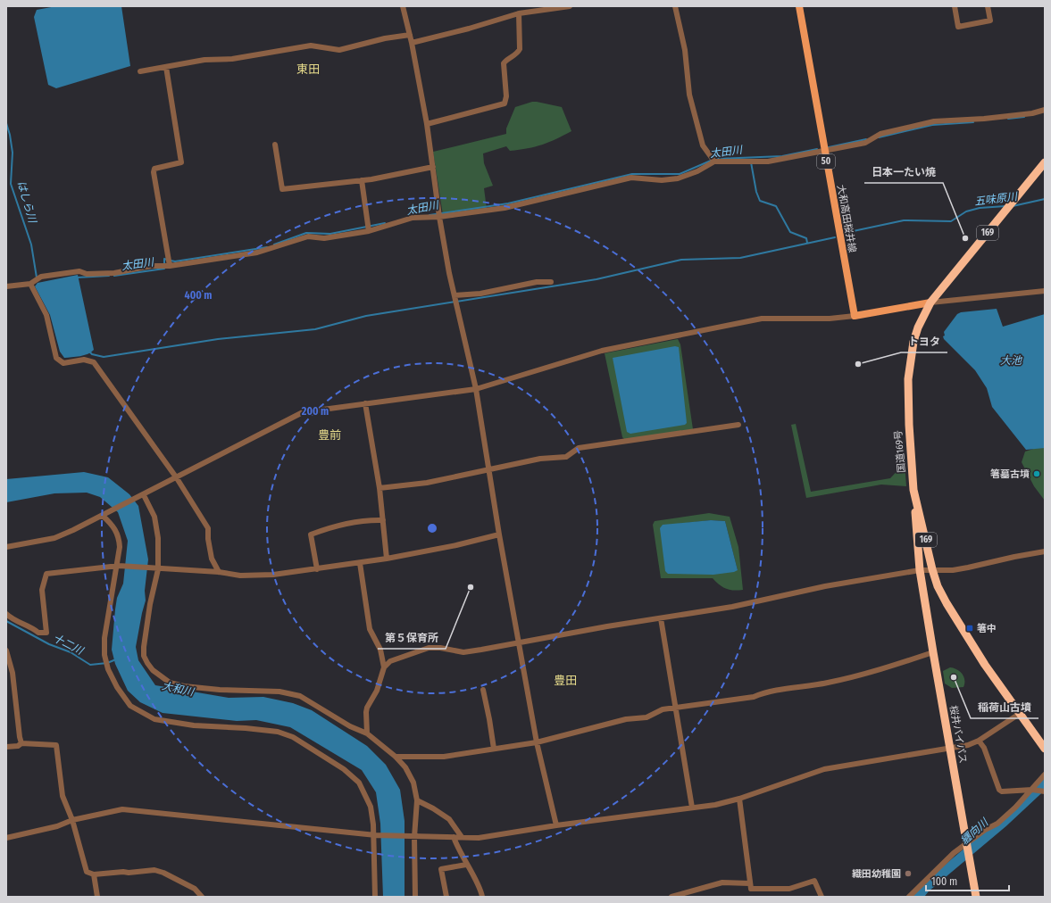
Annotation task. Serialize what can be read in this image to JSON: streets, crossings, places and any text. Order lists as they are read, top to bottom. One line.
{"streets":{"highway":["169","国道169号","桜井バイパス"],"main road":["50","大和高田桜井線"]},"crossings":[["国道169号","桜井バイパス"]],"districts":["東田","豊前","豊田"],"water":["太田川","五味原川","はしら川","大池","十二川","大和川","纒向川"],"places":{"other":["日本一たい焼","トヨタ","箸墓古墳","第５保育所","稲荷山古墳","織田幼稚園"],"transit":["箸中"]},"scale_bar":"100 m","rings":["400 m","200 m"]}
